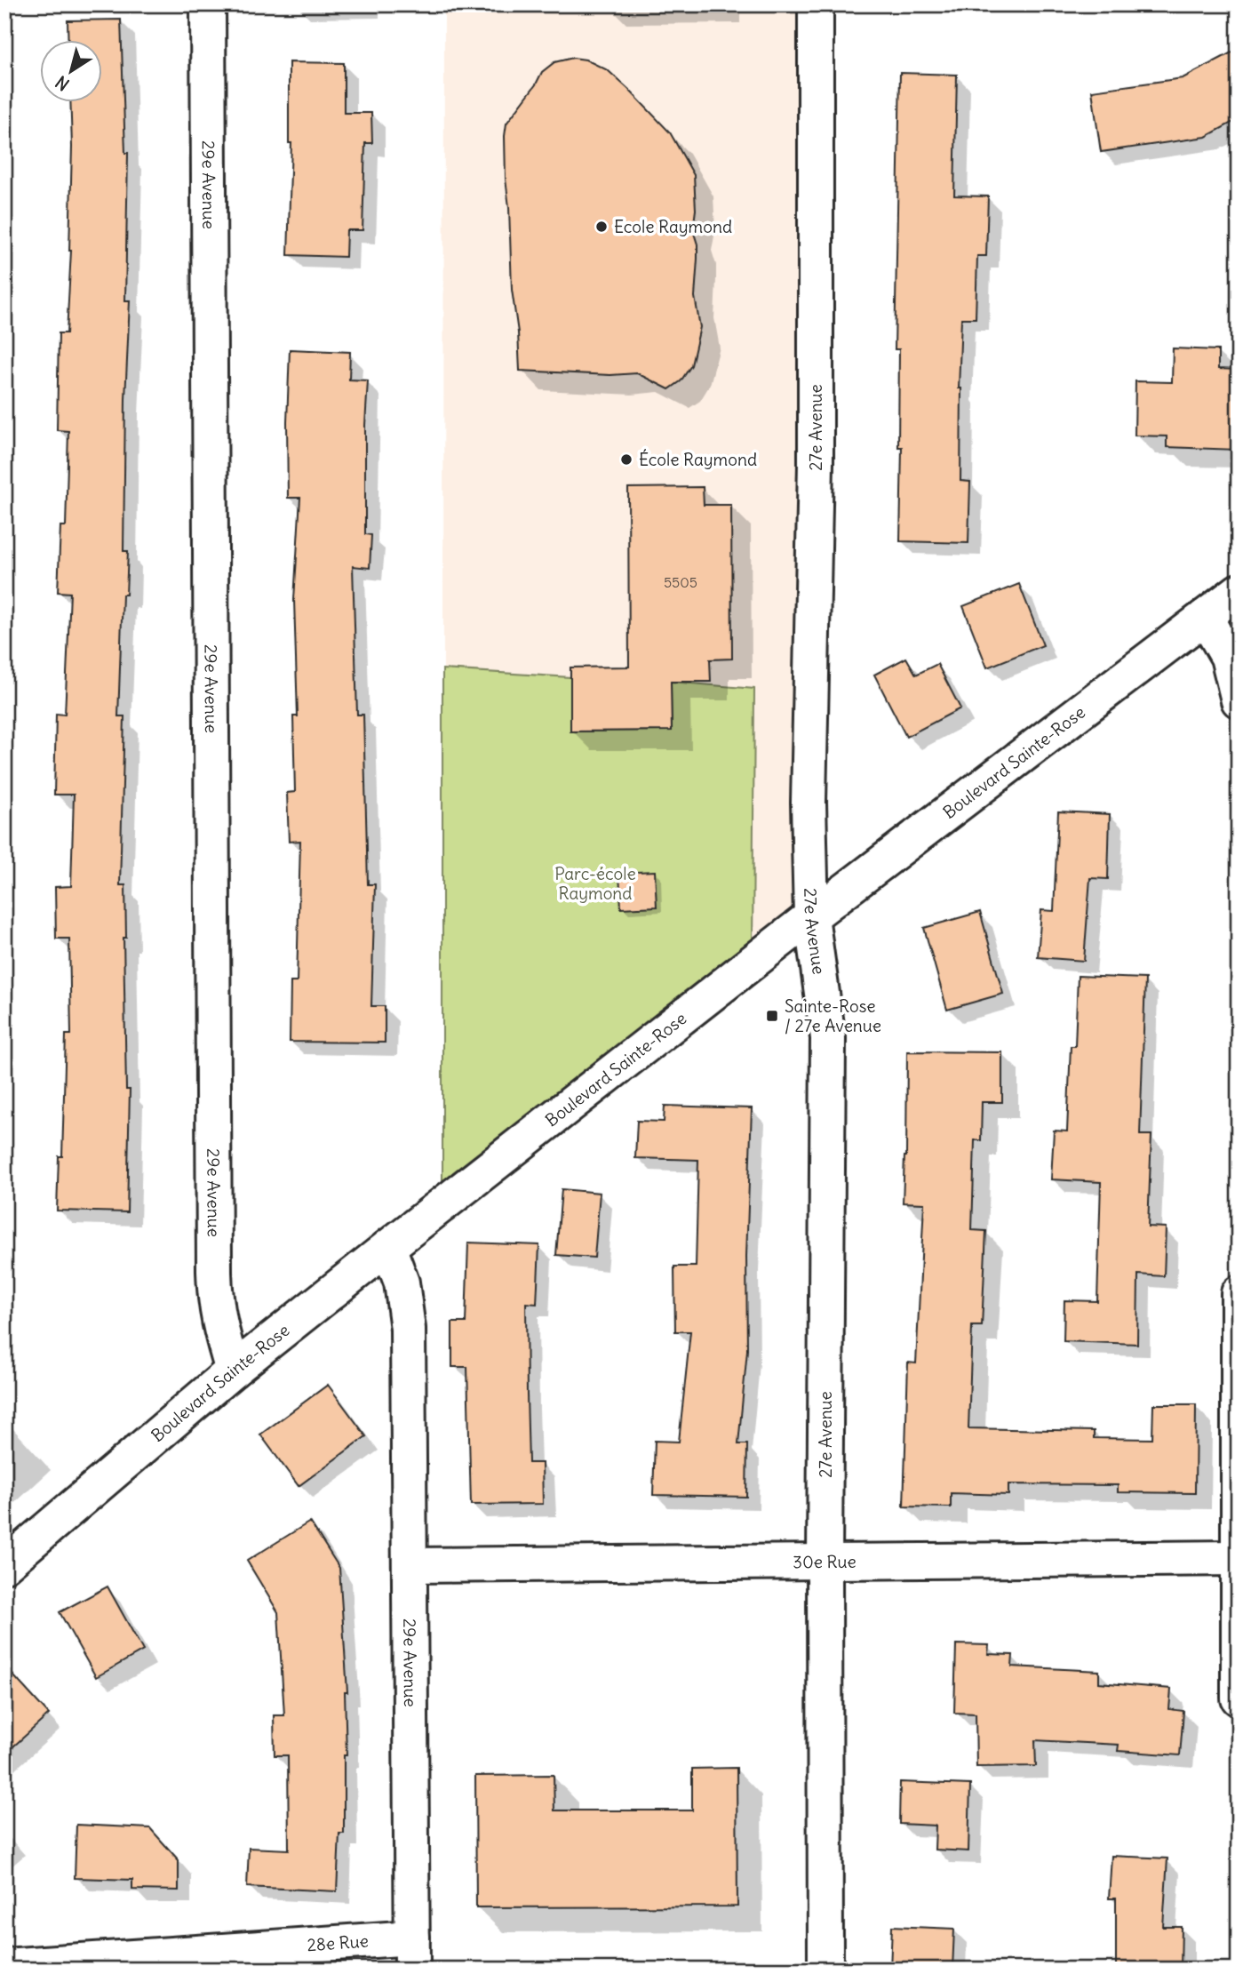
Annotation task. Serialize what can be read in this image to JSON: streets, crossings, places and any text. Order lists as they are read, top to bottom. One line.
{"streets":{"street":["29e Avenue","27e Avenue","Boulevard Sainte-Rose","30e Rue","28e Rue"]},"crossings":[["29e Avenue","Boulevard Sainte-Rose"],["29e Avenue","30e Rue"],["29e Avenue","28e Rue"],["27e Avenue","Boulevard Sainte-Rose"],["27e Avenue","30e Rue"]],"parks":["Parc-école Raymond"],"places":{"other":["Ecole Raymond","École Raymond"],"transit":["Sainte-Rose / 27e Avenue"]},"house_numbers":["5505"],"north":"bottom left"}
